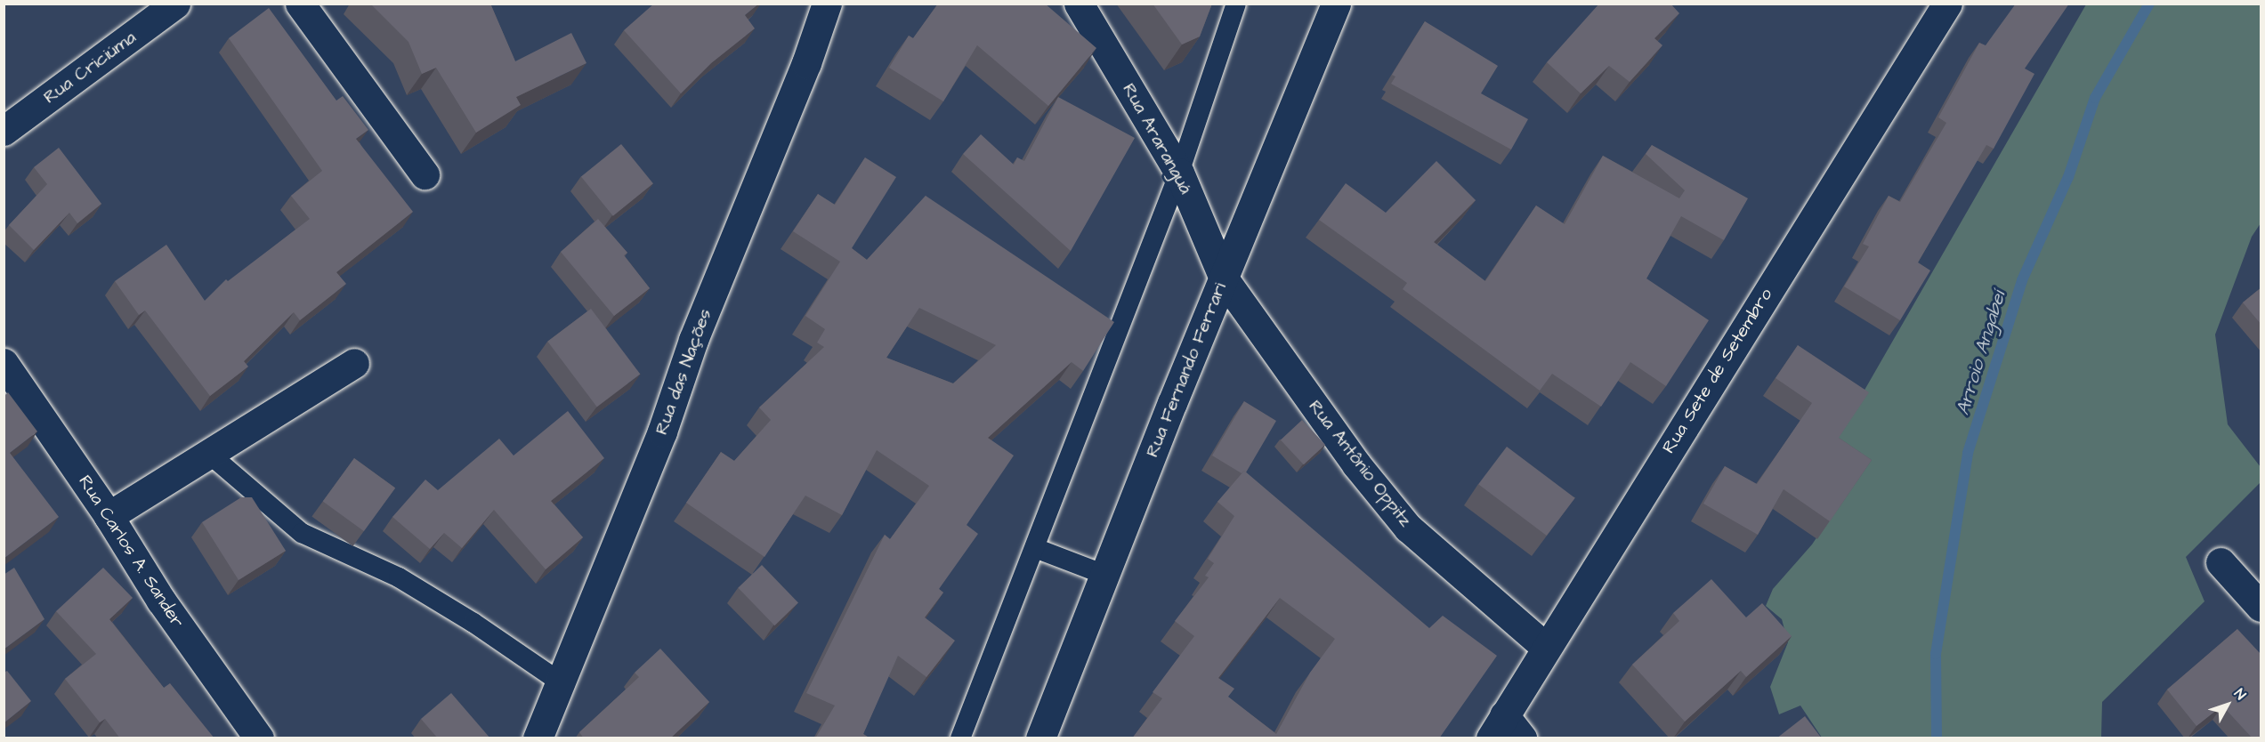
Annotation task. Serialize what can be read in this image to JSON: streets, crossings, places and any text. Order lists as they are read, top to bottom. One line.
{"streets":{"street":["Rua Criciúma","Rua Araranguá","Rua Fernando Ferrari","Rua Sete de Setembro","Rua das Nações","Rua Antônio Oppitz","Rua Carlos A. Sander"]},"crossings":[["Rua Araranguá","Rua Fernando Ferrari"],["Rua Araranguá","Rua Antônio Oppitz"],["Rua Fernando Ferrari","Rua Antônio Oppitz"],["Rua Sete de Setembro","Rua Antônio Oppitz"]],"water":["Arroio Angabeí"],"north":"top right"}
